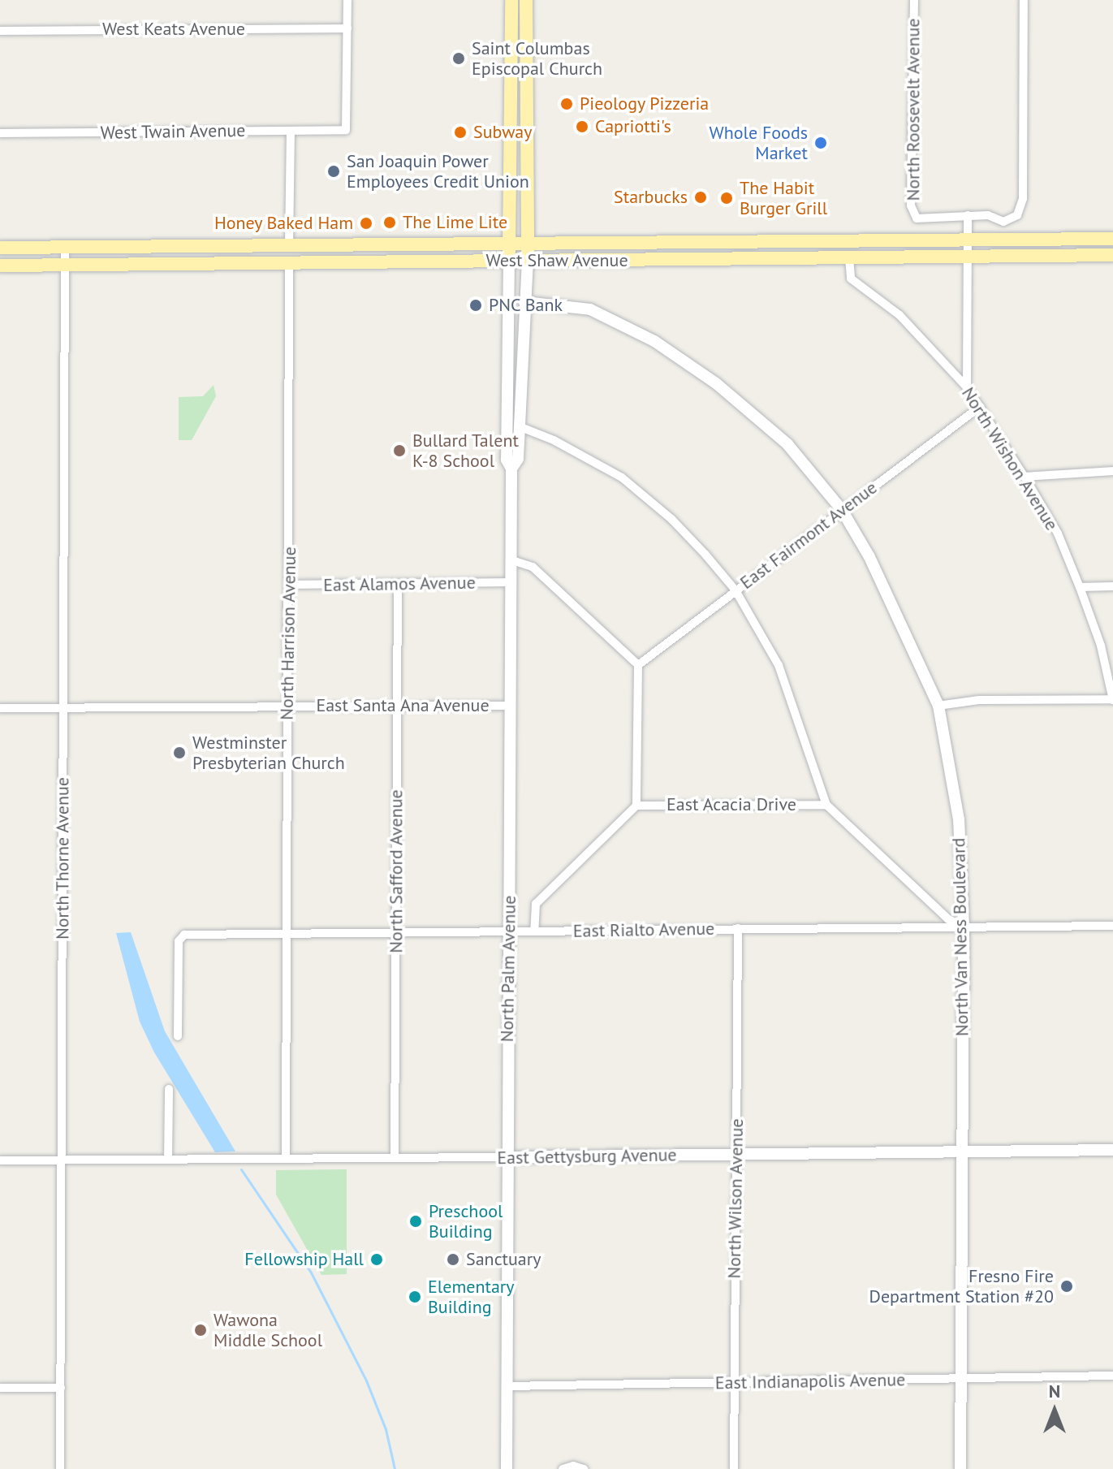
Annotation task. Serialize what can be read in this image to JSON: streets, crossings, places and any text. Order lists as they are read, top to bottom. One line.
{"streets":{"main road":["West Shaw Avenue","North Palm Avenue"],"street":["West Keats Avenue","North Roosevelt Avenue","West Twain Avenue","North Wishon Avenue","East Fairmont Avenue","East Alamos Avenue","North Harrison Avenue","East Santa Ana Avenue","East Acacia Drive","North Thorne Avenue","North Safford Avenue","East Rialto Avenue","North Van Ness Boulevard","East Gettysburg Avenue","North Wilson Avenue","East Indianapolis Avenue"]},"crossings":[["West Keats Avenue","West Twain Avenue"],["West Shaw Avenue","North Wishon Avenue"],["West Shaw Avenue","North Harrison Avenue"],["West Shaw Avenue","North Thorne Avenue"],["West Shaw Avenue","North Palm Avenue"],["North Wishon Avenue","East Fairmont Avenue"],["East Fairmont Avenue","North Van Ness Boulevard"],["East Alamos Avenue","North Harrison Avenue"],["East Alamos Avenue","North Safford Avenue"],["East Alamos Avenue","North Palm Avenue"],["North Harrison Avenue","East Santa Ana Avenue"],["North Harrison Avenue","East Rialto Avenue"],["North Harrison Avenue","East Gettysburg Avenue"],["East Santa Ana Avenue","North Thorne Avenue"],["East Santa Ana Avenue","North Safford Avenue"],["East Santa Ana Avenue","North Palm Avenue"],["North Thorne Avenue","East Gettysburg Avenue"],["North Safford Avenue","East Rialto Avenue"],["North Safford Avenue","East Gettysburg Avenue"],["East Rialto Avenue","North Van Ness Boulevard"],["East Rialto Avenue","North Palm Avenue"],["East Rialto Avenue","North Wilson Avenue"],["North Van Ness Boulevard","North Palm Avenue"],["North Van Ness Boulevard","East Gettysburg Avenue"],["North Van Ness Boulevard","East Indianapolis Avenue"],["North Palm Avenue","East Gettysburg Avenue"],["North Palm Avenue","East Indianapolis Avenue"],["East Gettysburg Avenue","North Wilson Avenue"],["North Wilson Avenue","East Indianapolis Avenue"]],"places":["Saint Columbas Episcopal Church","Pieology Pizzeria","Capriotti's","Subway","Whole Foods Market","San Joaquin Power Employees Credit Union","Starbucks","The Habit Burger Grill","The Lime Lite","Honey Baked Ham","PNC Bank","Bullard Talent K-8 School","Westminster Presbyterian Church","Preschool Building","Fellowship Hall","Sanctuary","Fresno Fire Department Station #20","Elementary Building","Wawona Middle School"],"north":"top"}
